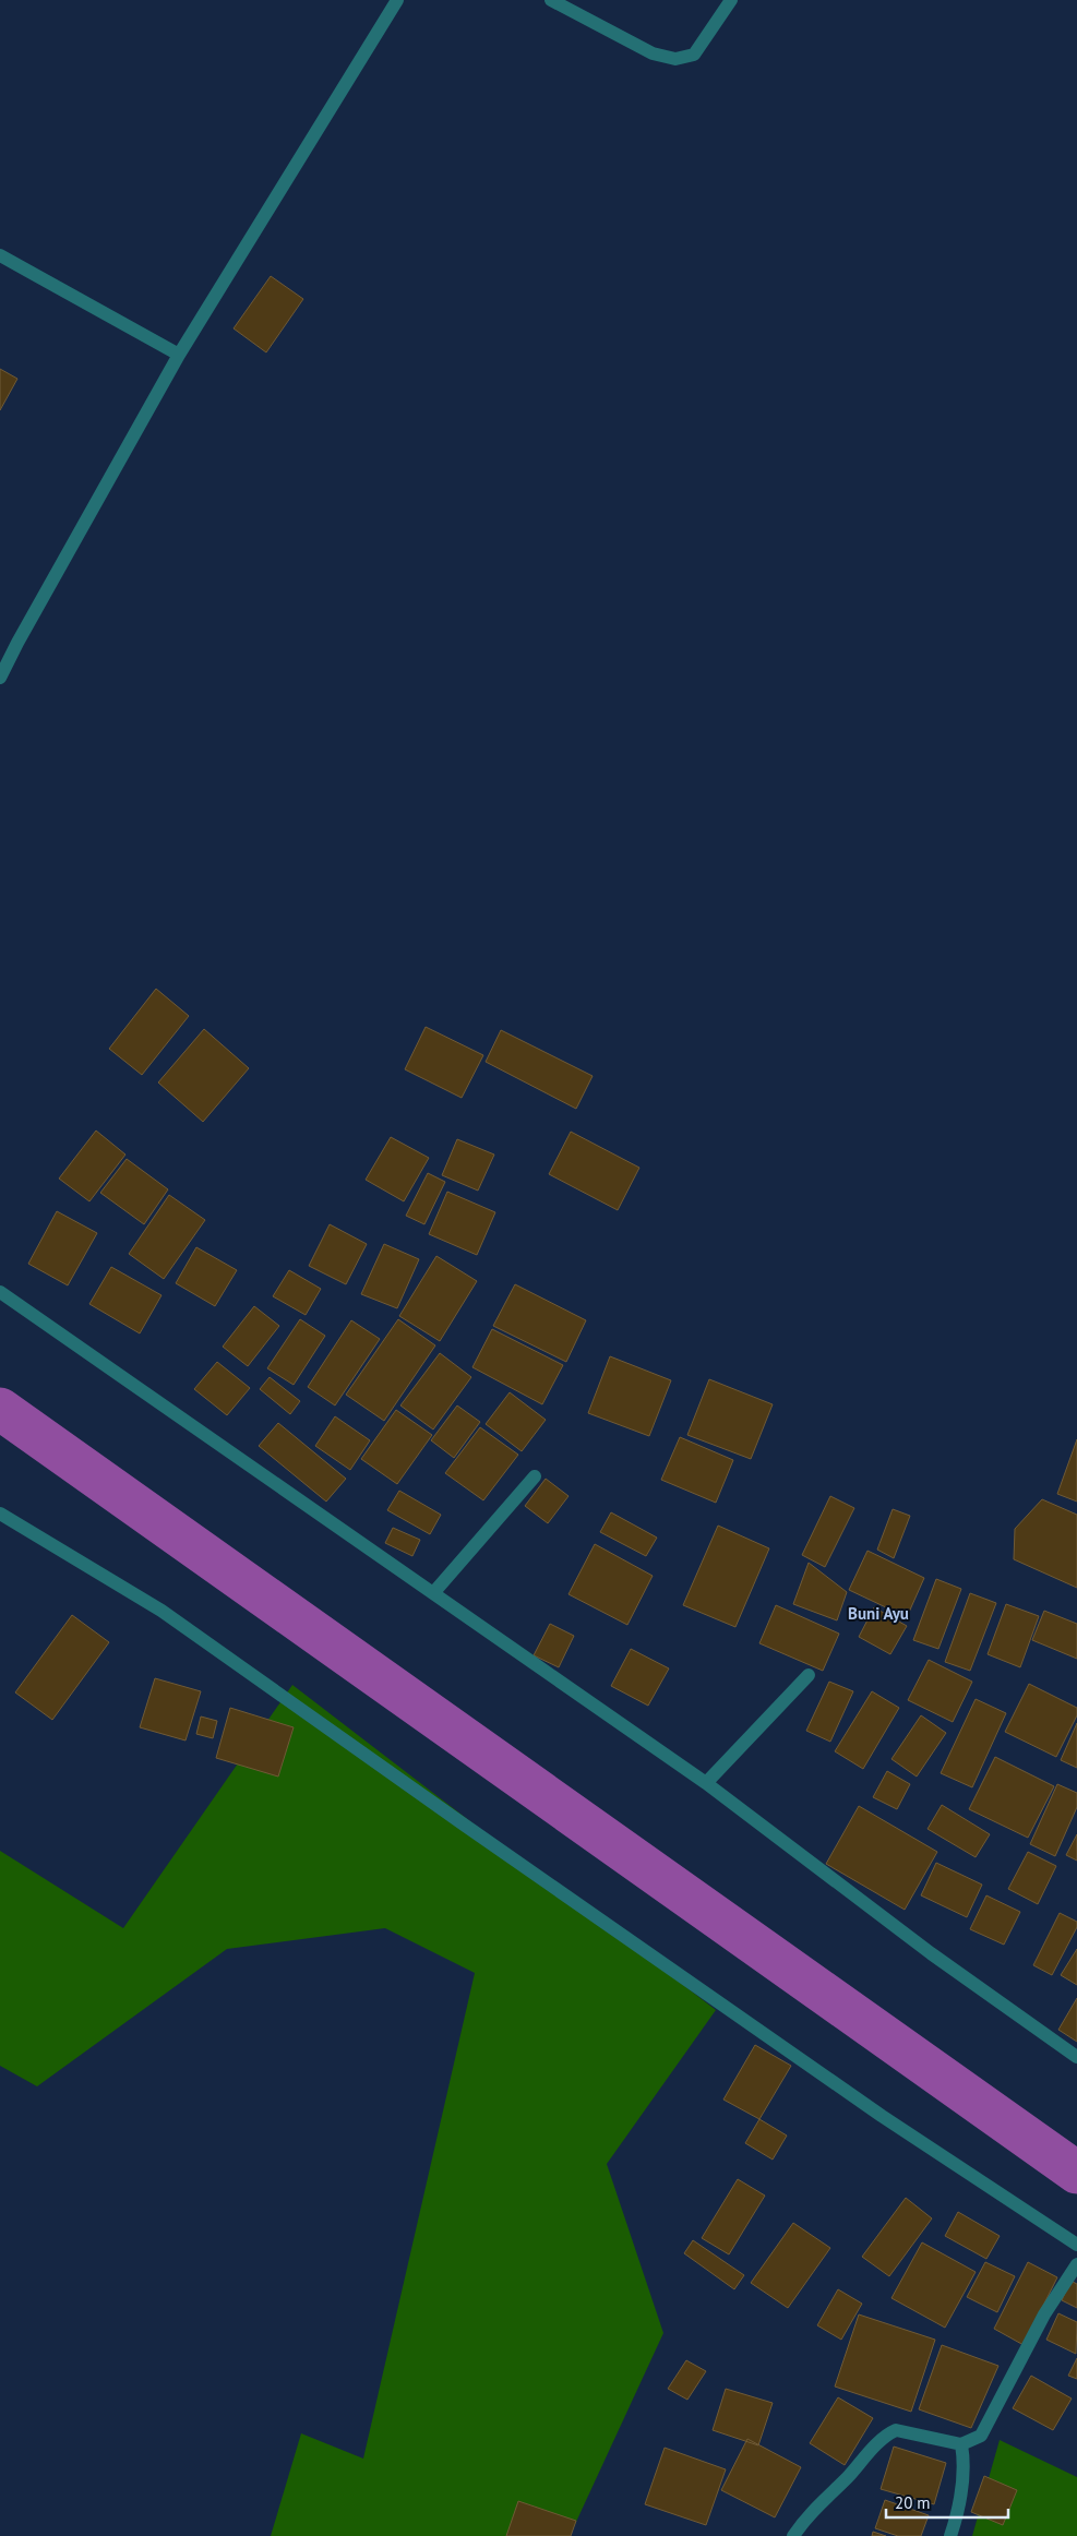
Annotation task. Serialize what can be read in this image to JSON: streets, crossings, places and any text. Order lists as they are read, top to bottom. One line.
{"districts":["Buni Ayu"],"scale_bar":"20 m"}
